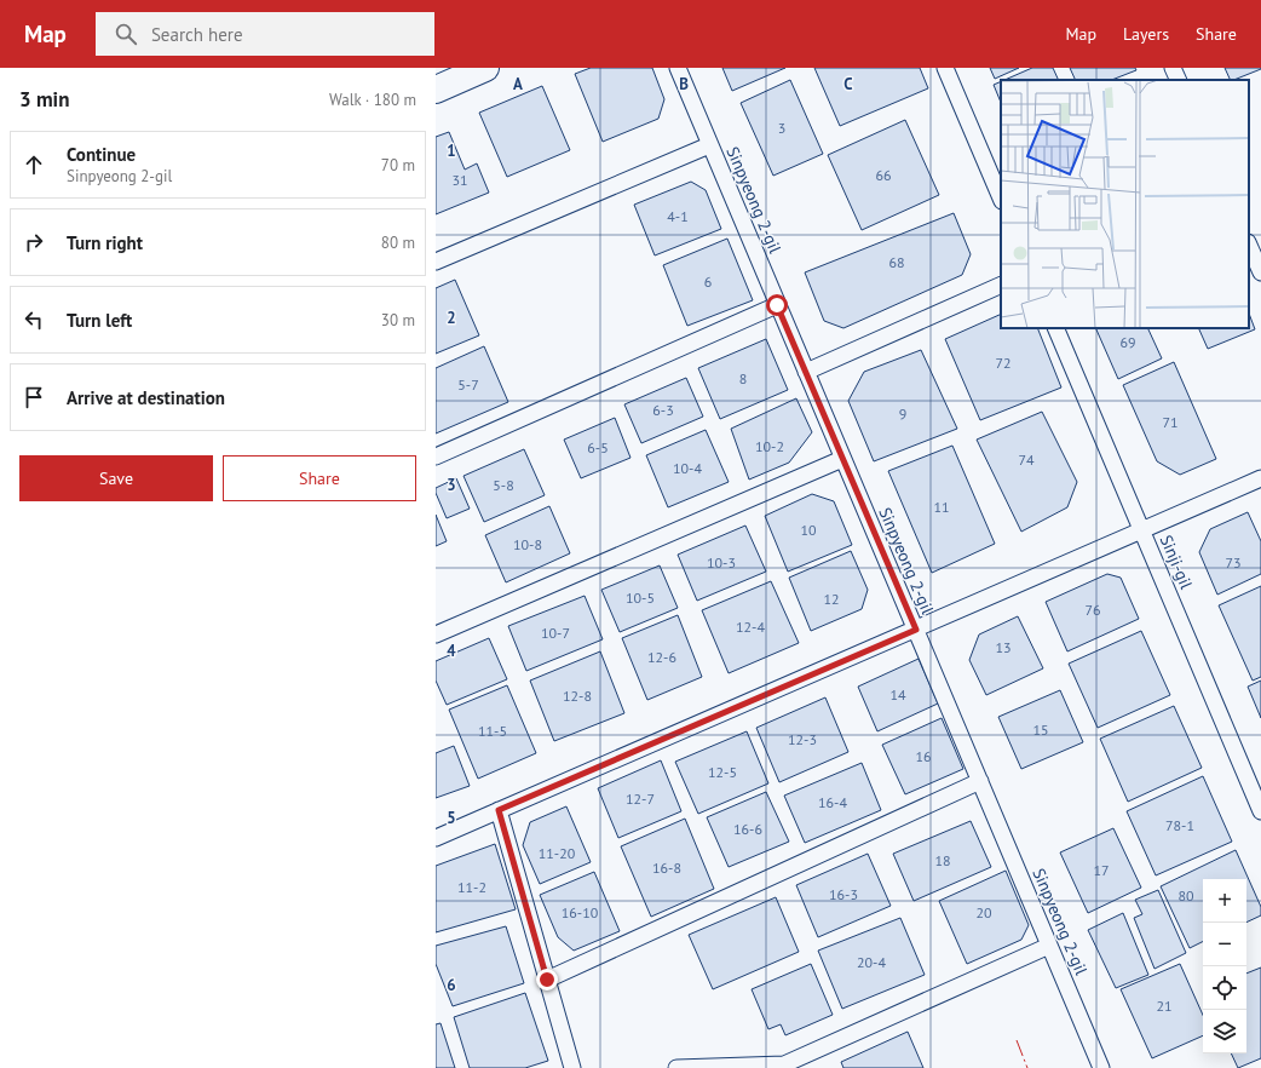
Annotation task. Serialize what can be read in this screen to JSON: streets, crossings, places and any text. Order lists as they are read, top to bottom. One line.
{"streets":{"lane":["Sinpyeong 2-gil","Sinji-gil"]},"house_numbers":["3","66","31","4-1","68","6","69","72","8","5-7","6-3","9","71","10-2","6-5","74","10-4","5-8","11","10","10-8","10-3","73","10-5","12","76","12-4","10-7","13","12-6","14","12-8","15","11-5","12-3","16","12-5","12-7","16-4","78-1","16-6","11-20","18","16-8","17","11-2","16-3","80","16-10","20","20-4","21"],"page":{"header":"Map","search":"Search here","nav":["Map","Layers","Share"],"heading":["3 min","Walk · 180 m"],"list":[["Continue","Sinpyeong 2-gil","70 m"],["Turn right","80 m"],["Turn left","30 m"],"Arrive at destination"],"buttons":["Save","Share"],"map_buttons":["+","−"]},"grid":{"columns":["A","B","C"],"rows":["1","2","3","4","5","6"]}}
